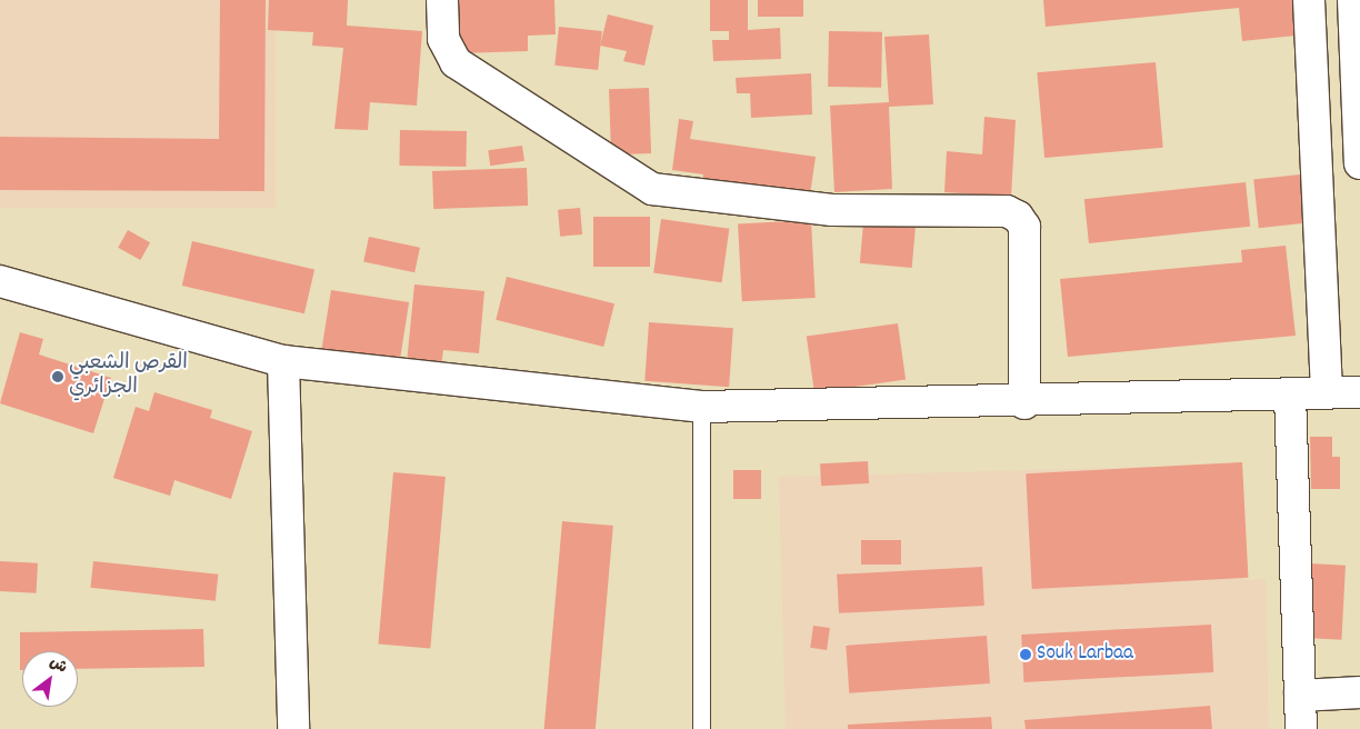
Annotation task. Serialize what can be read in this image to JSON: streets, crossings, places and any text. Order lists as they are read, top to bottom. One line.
{"places":["القرص الشعبي الجزائري","Souk Larbaa"],"north":"top right"}
